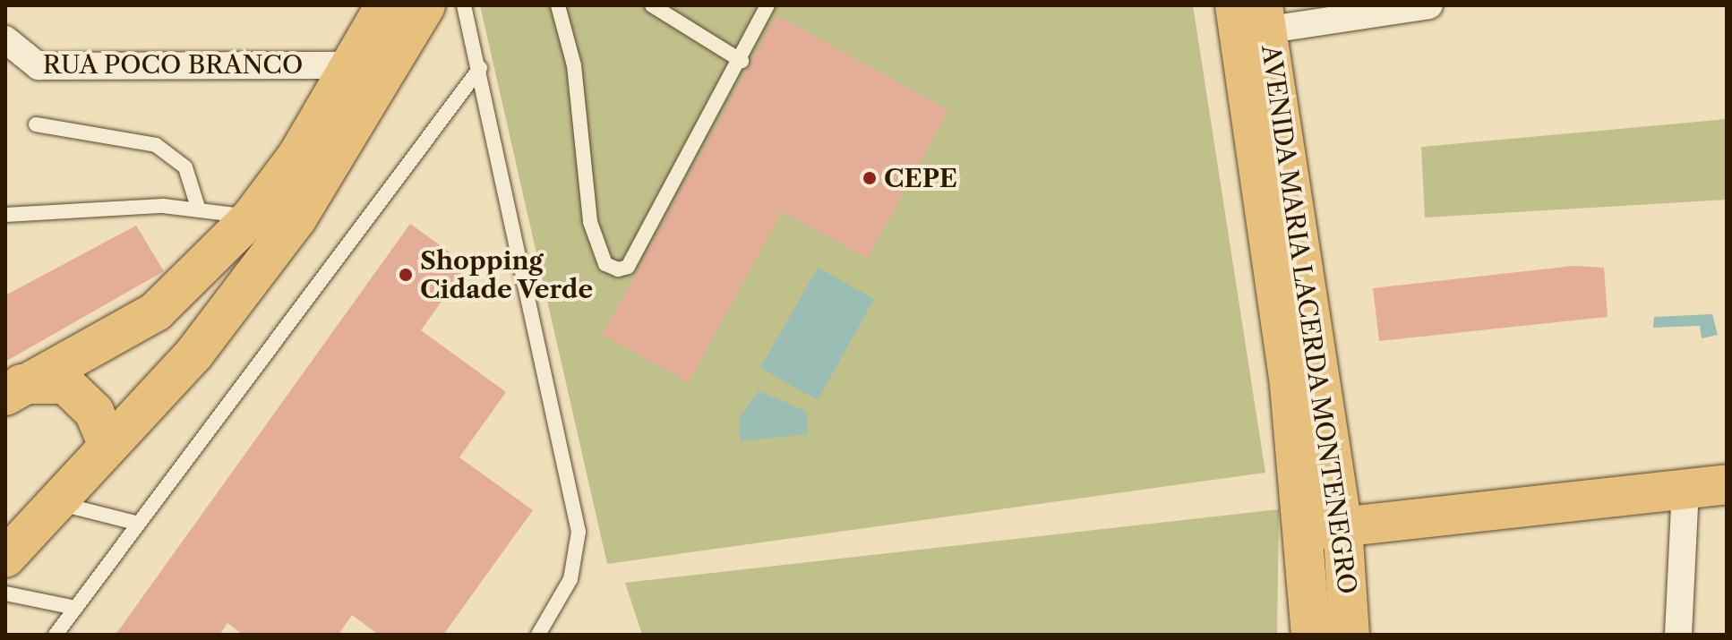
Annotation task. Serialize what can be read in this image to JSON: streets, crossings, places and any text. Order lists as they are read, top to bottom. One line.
{"streets":{"main road":["AVENIDA MARIA LACERDA MONTENEGRO"],"street":["RUA POCO BRANCO"]},"places":["CEPE","Shopping Cidade Verde"]}
